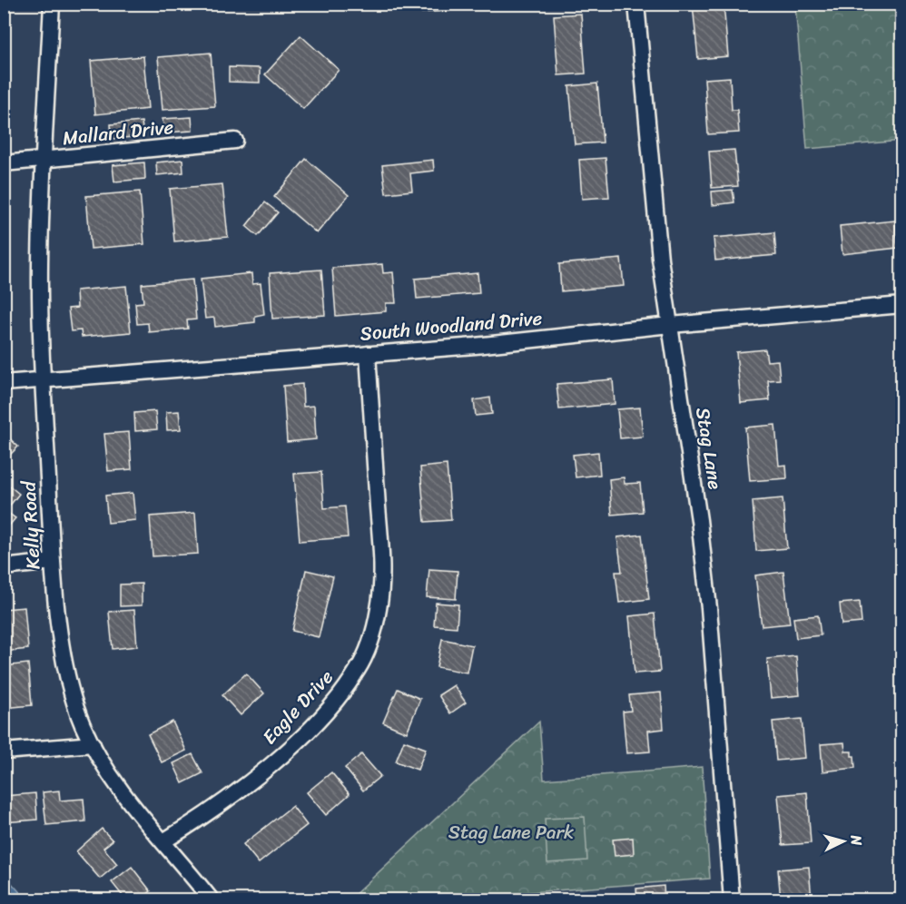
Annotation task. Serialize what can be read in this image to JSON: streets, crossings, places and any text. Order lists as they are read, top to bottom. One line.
{"streets":{"street":["Mallard Drive","South Woodland Drive","Stag Lane","Kelly Road","Eagle Drive"]},"crossings":[["Mallard Drive","Kelly Road"],["South Woodland Drive","Stag Lane"],["South Woodland Drive","Kelly Road"],["South Woodland Drive","Eagle Drive"],["Kelly Road","Eagle Drive"]],"parks":["Stag Lane Park"],"north":"right"}
